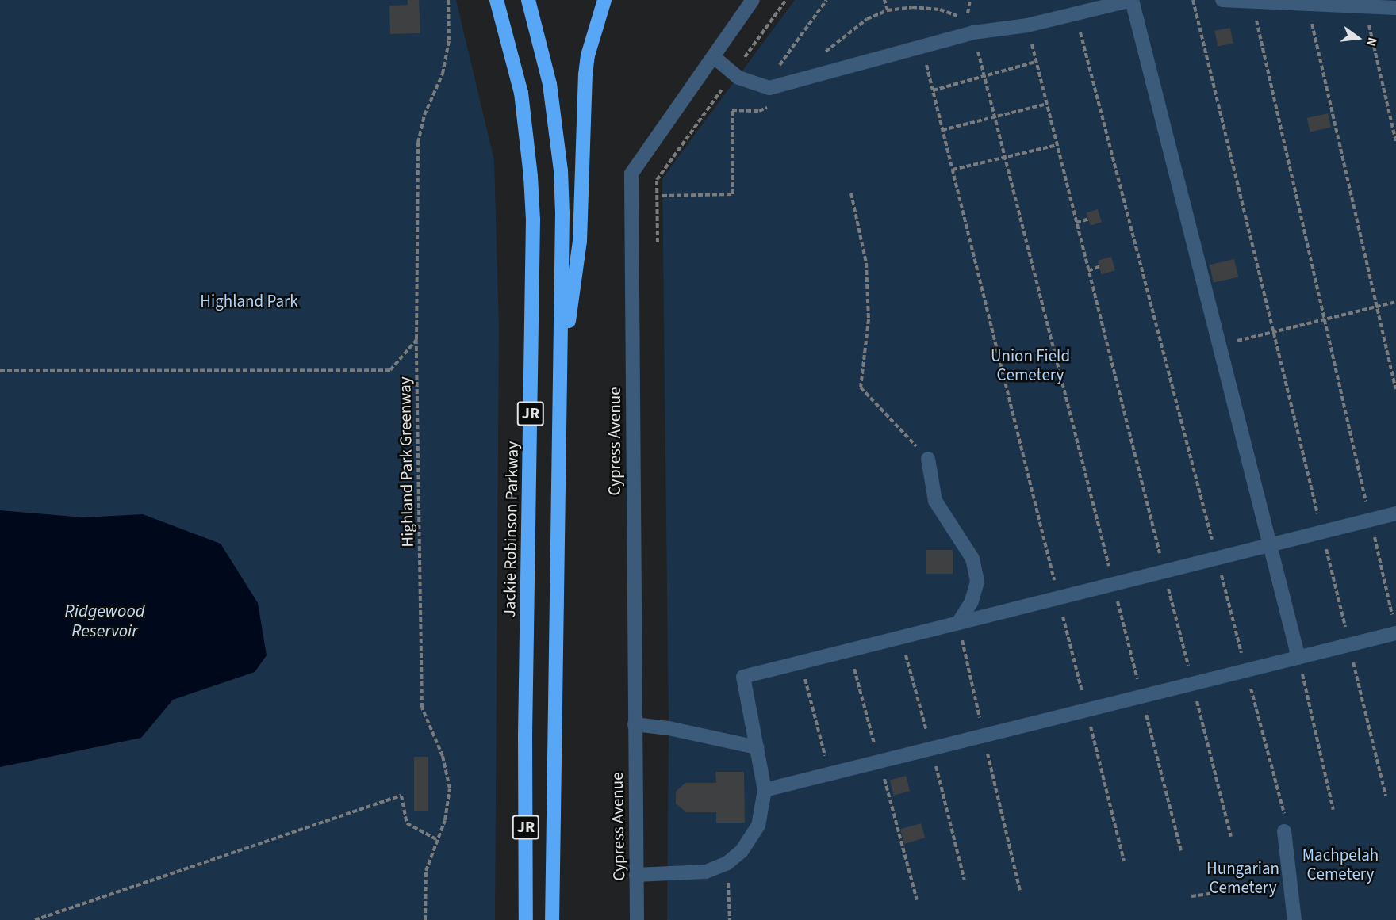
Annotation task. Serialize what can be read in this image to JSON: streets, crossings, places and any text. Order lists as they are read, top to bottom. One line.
{"streets":{"highway":["JR","Jackie Robinson Parkway"],"street":["Cypress Avenue"],"path":["Highland Park Greenway"]},"water":["Ridgewood Reservoir"],"parks":["Highland Park","Union Field Cemetery","Machpelah Cemetery","Hungarian Cemetery"],"north":"right"}
